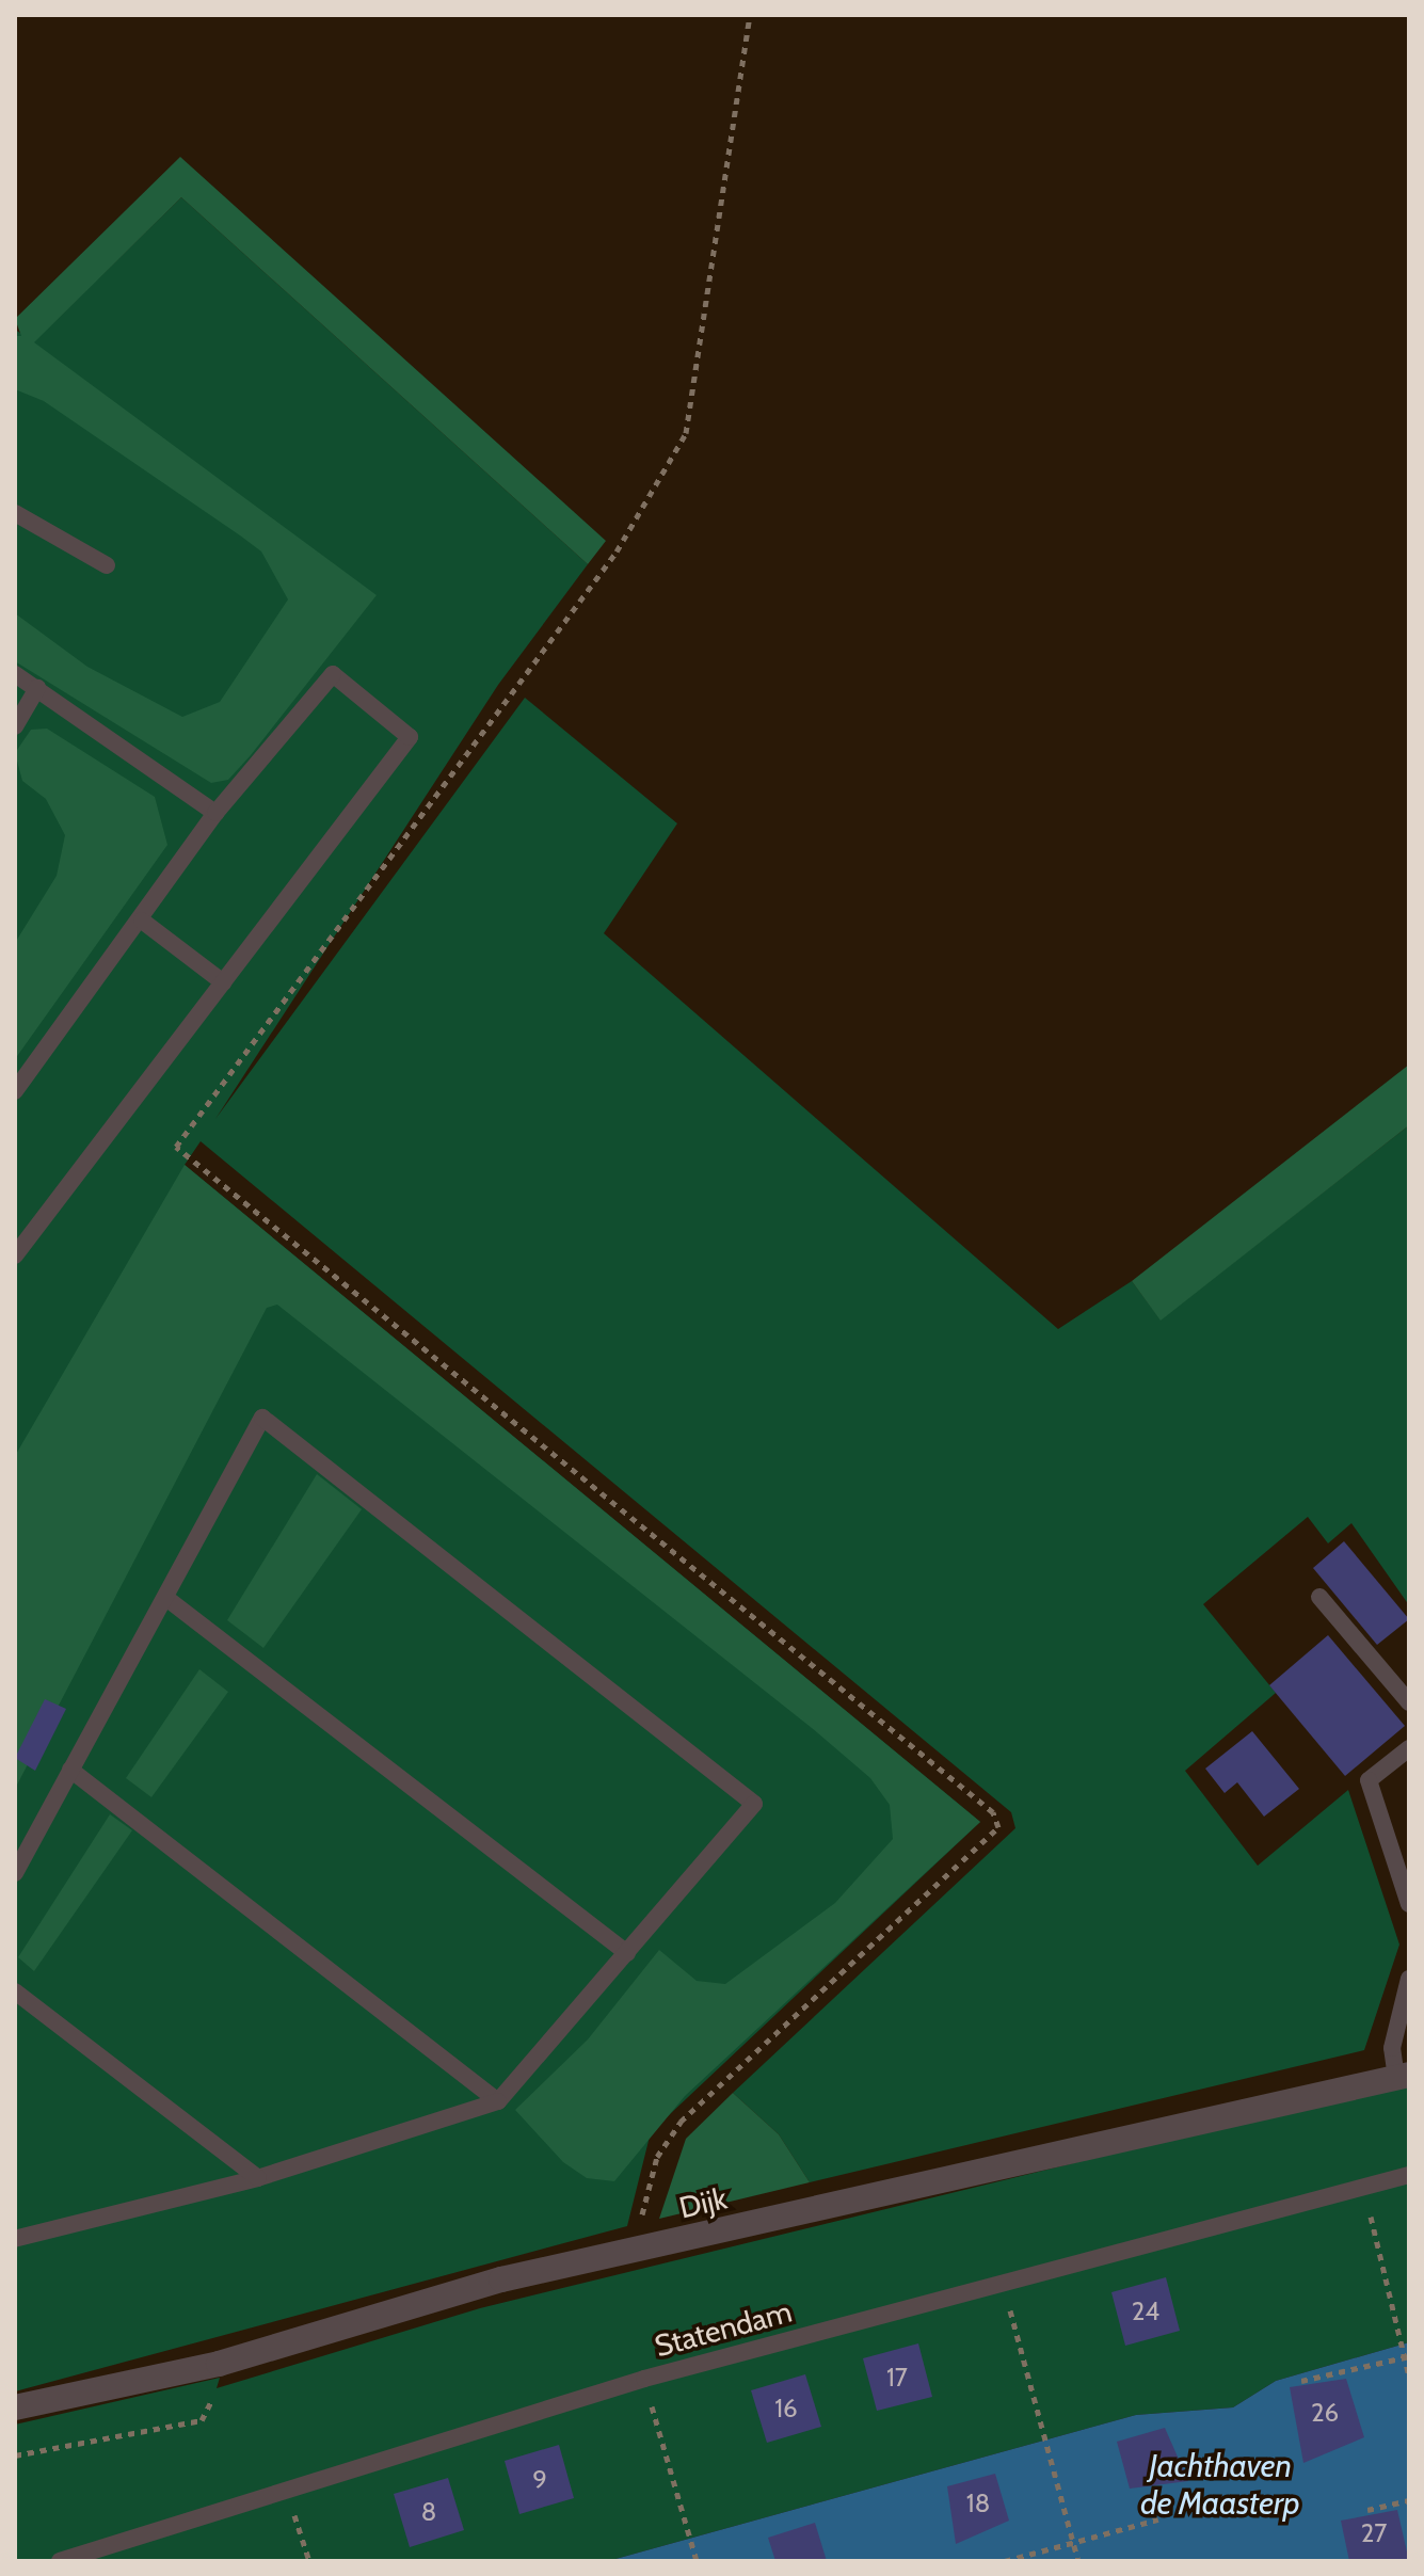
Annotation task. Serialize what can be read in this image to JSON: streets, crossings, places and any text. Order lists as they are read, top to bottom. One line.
{"streets":{"street":["Dijk"],"lane":["Statendam"]},"water":["Jachthaven de Maasterp"],"house_numbers":["24","17","16","26","9","18","8","27"]}
